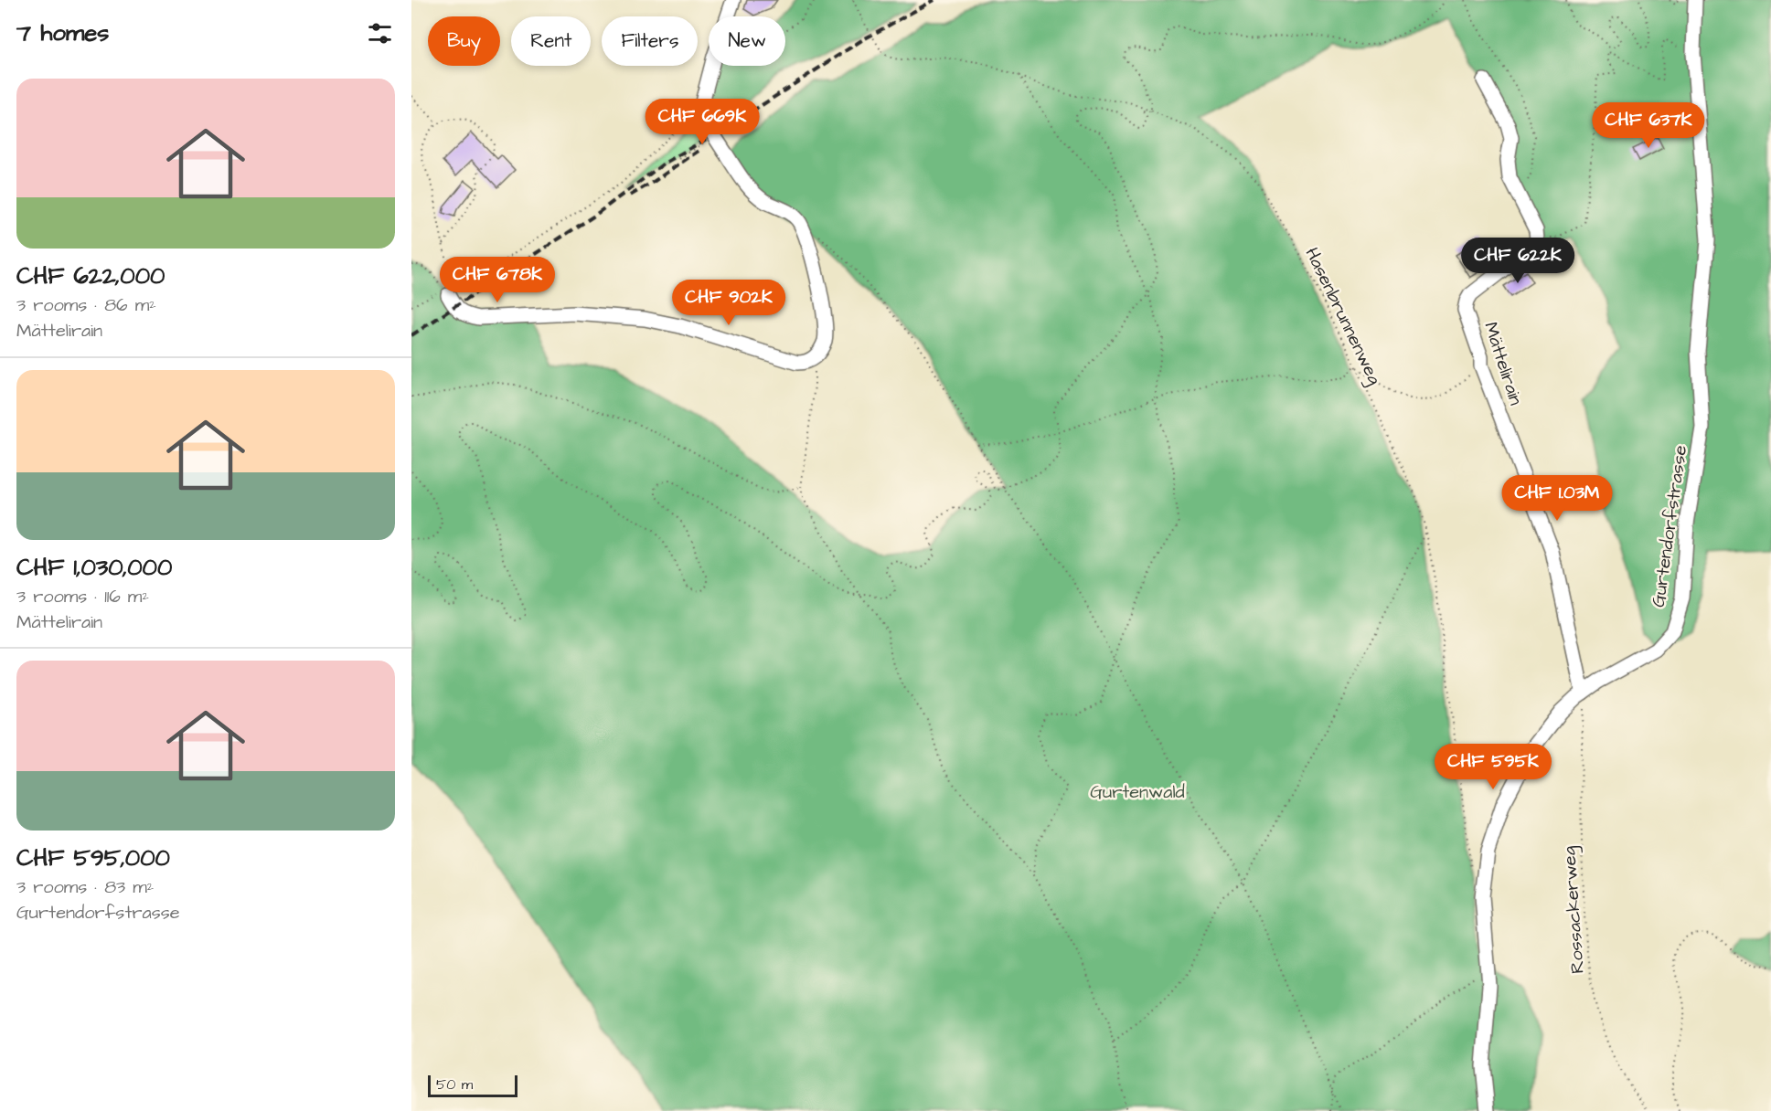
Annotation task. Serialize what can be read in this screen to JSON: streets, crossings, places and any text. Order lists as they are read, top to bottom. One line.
{"streets":{"street":["Mättelirain","Gurtendorfstrasse"],"path":["Hasenbrunnenweg","Rossackerweg"]},"crossings":[["Mättelirain","Gurtendorfstrasse"],["Mättelirain","Rossackerweg"],["Gurtendorfstrasse","Rossackerweg"]],"parks":["Gurtenwald"],"scale_bar":"50 m","page":{"heading":"7 homes","chip":["Buy","Rent","Filters","New"],"list":[{"name":"CHF 622,000","note":"3 rooms · 86 m² · Mättelirain"},{"name":"CHF 1,030,000","note":"3 rooms · 116 m² · Mättelirain"},{"name":"CHF 595,000","note":"3 rooms · 83 m² · Gurtendorfstrasse"}],"price":["CHF 669K","CHF 637K","CHF 622K","CHF 678K","CHF 902K","CHF 1.03M","CHF 595K"],"scale":"50 m"}}
